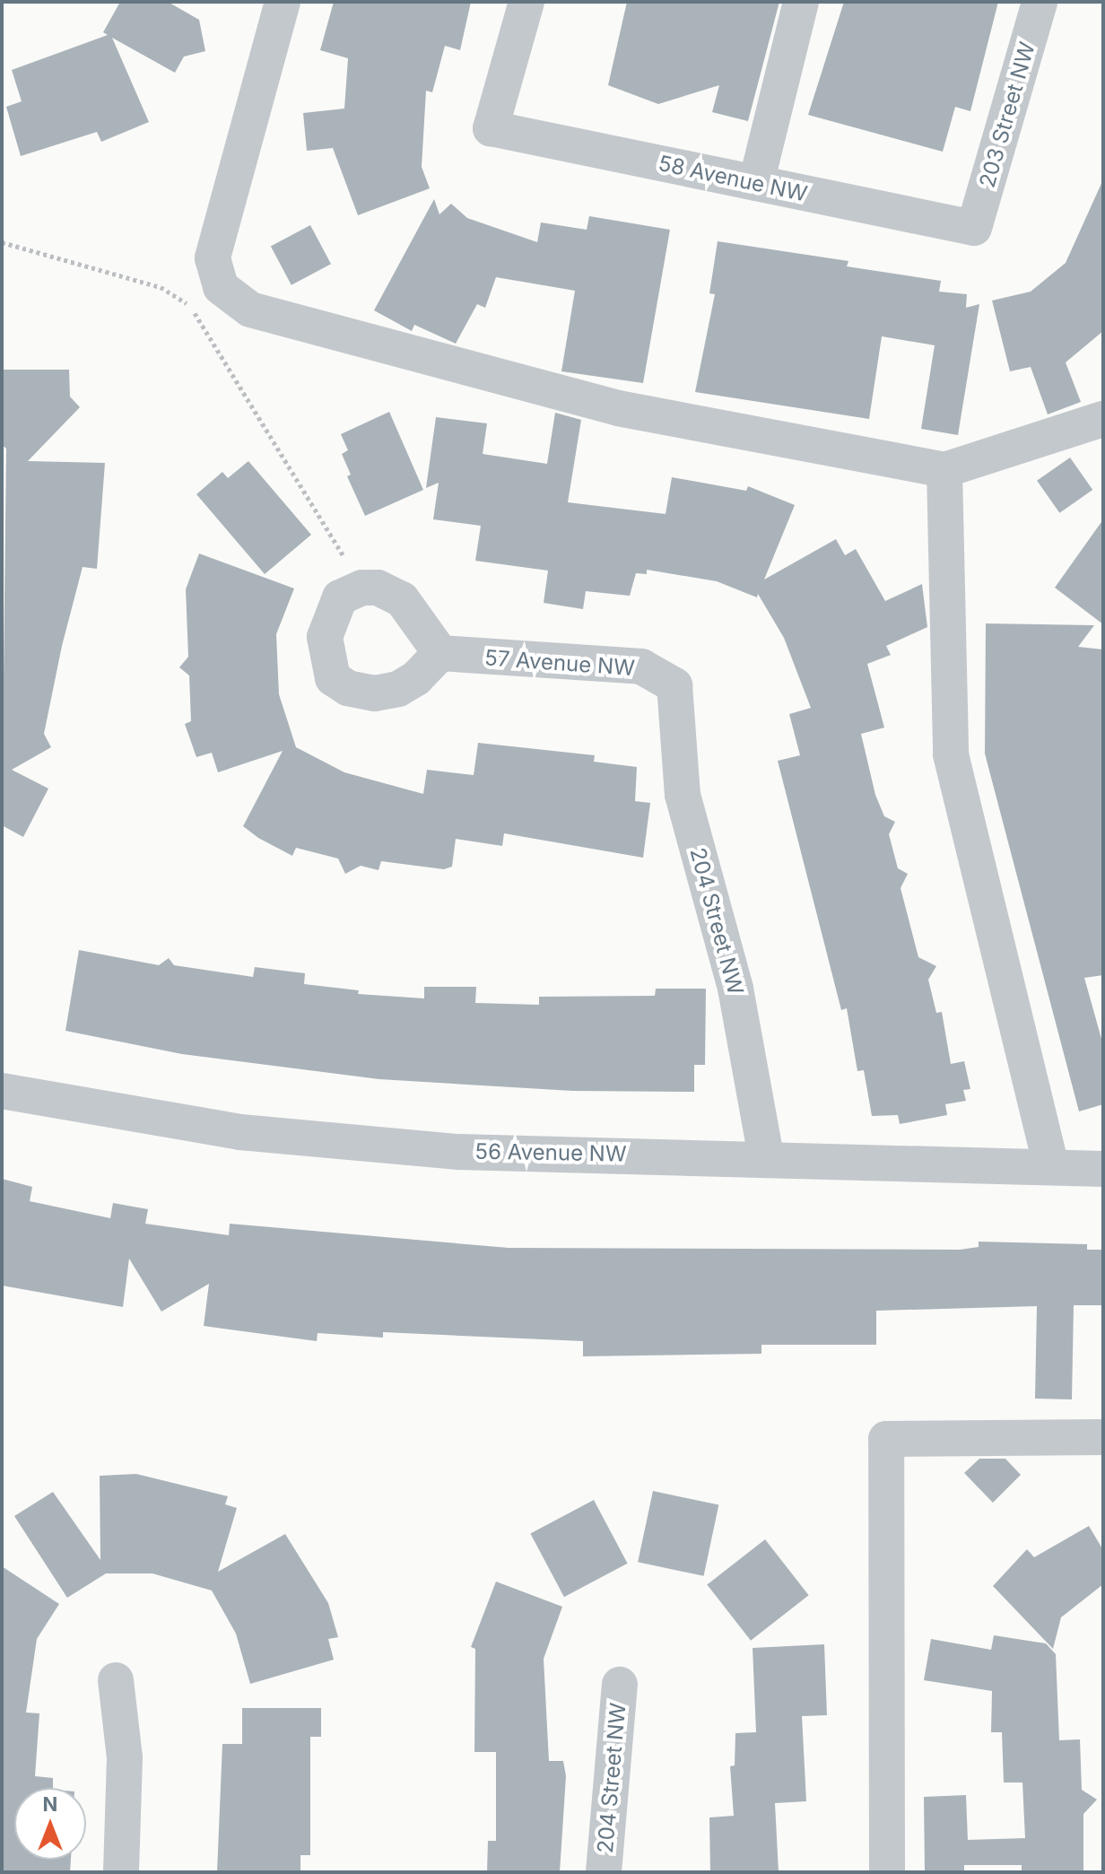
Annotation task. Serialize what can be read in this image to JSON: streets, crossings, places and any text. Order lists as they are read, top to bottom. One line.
{"streets":{"street":["203 Street NW","58 Avenue NW","57 Avenue NW","204 Street NW","56 Avenue NW"]},"crossings":[["203 Street NW","58 Avenue NW"],["57 Avenue NW","204 Street NW"],["204 Street NW","56 Avenue NW"]],"north":"top"}
